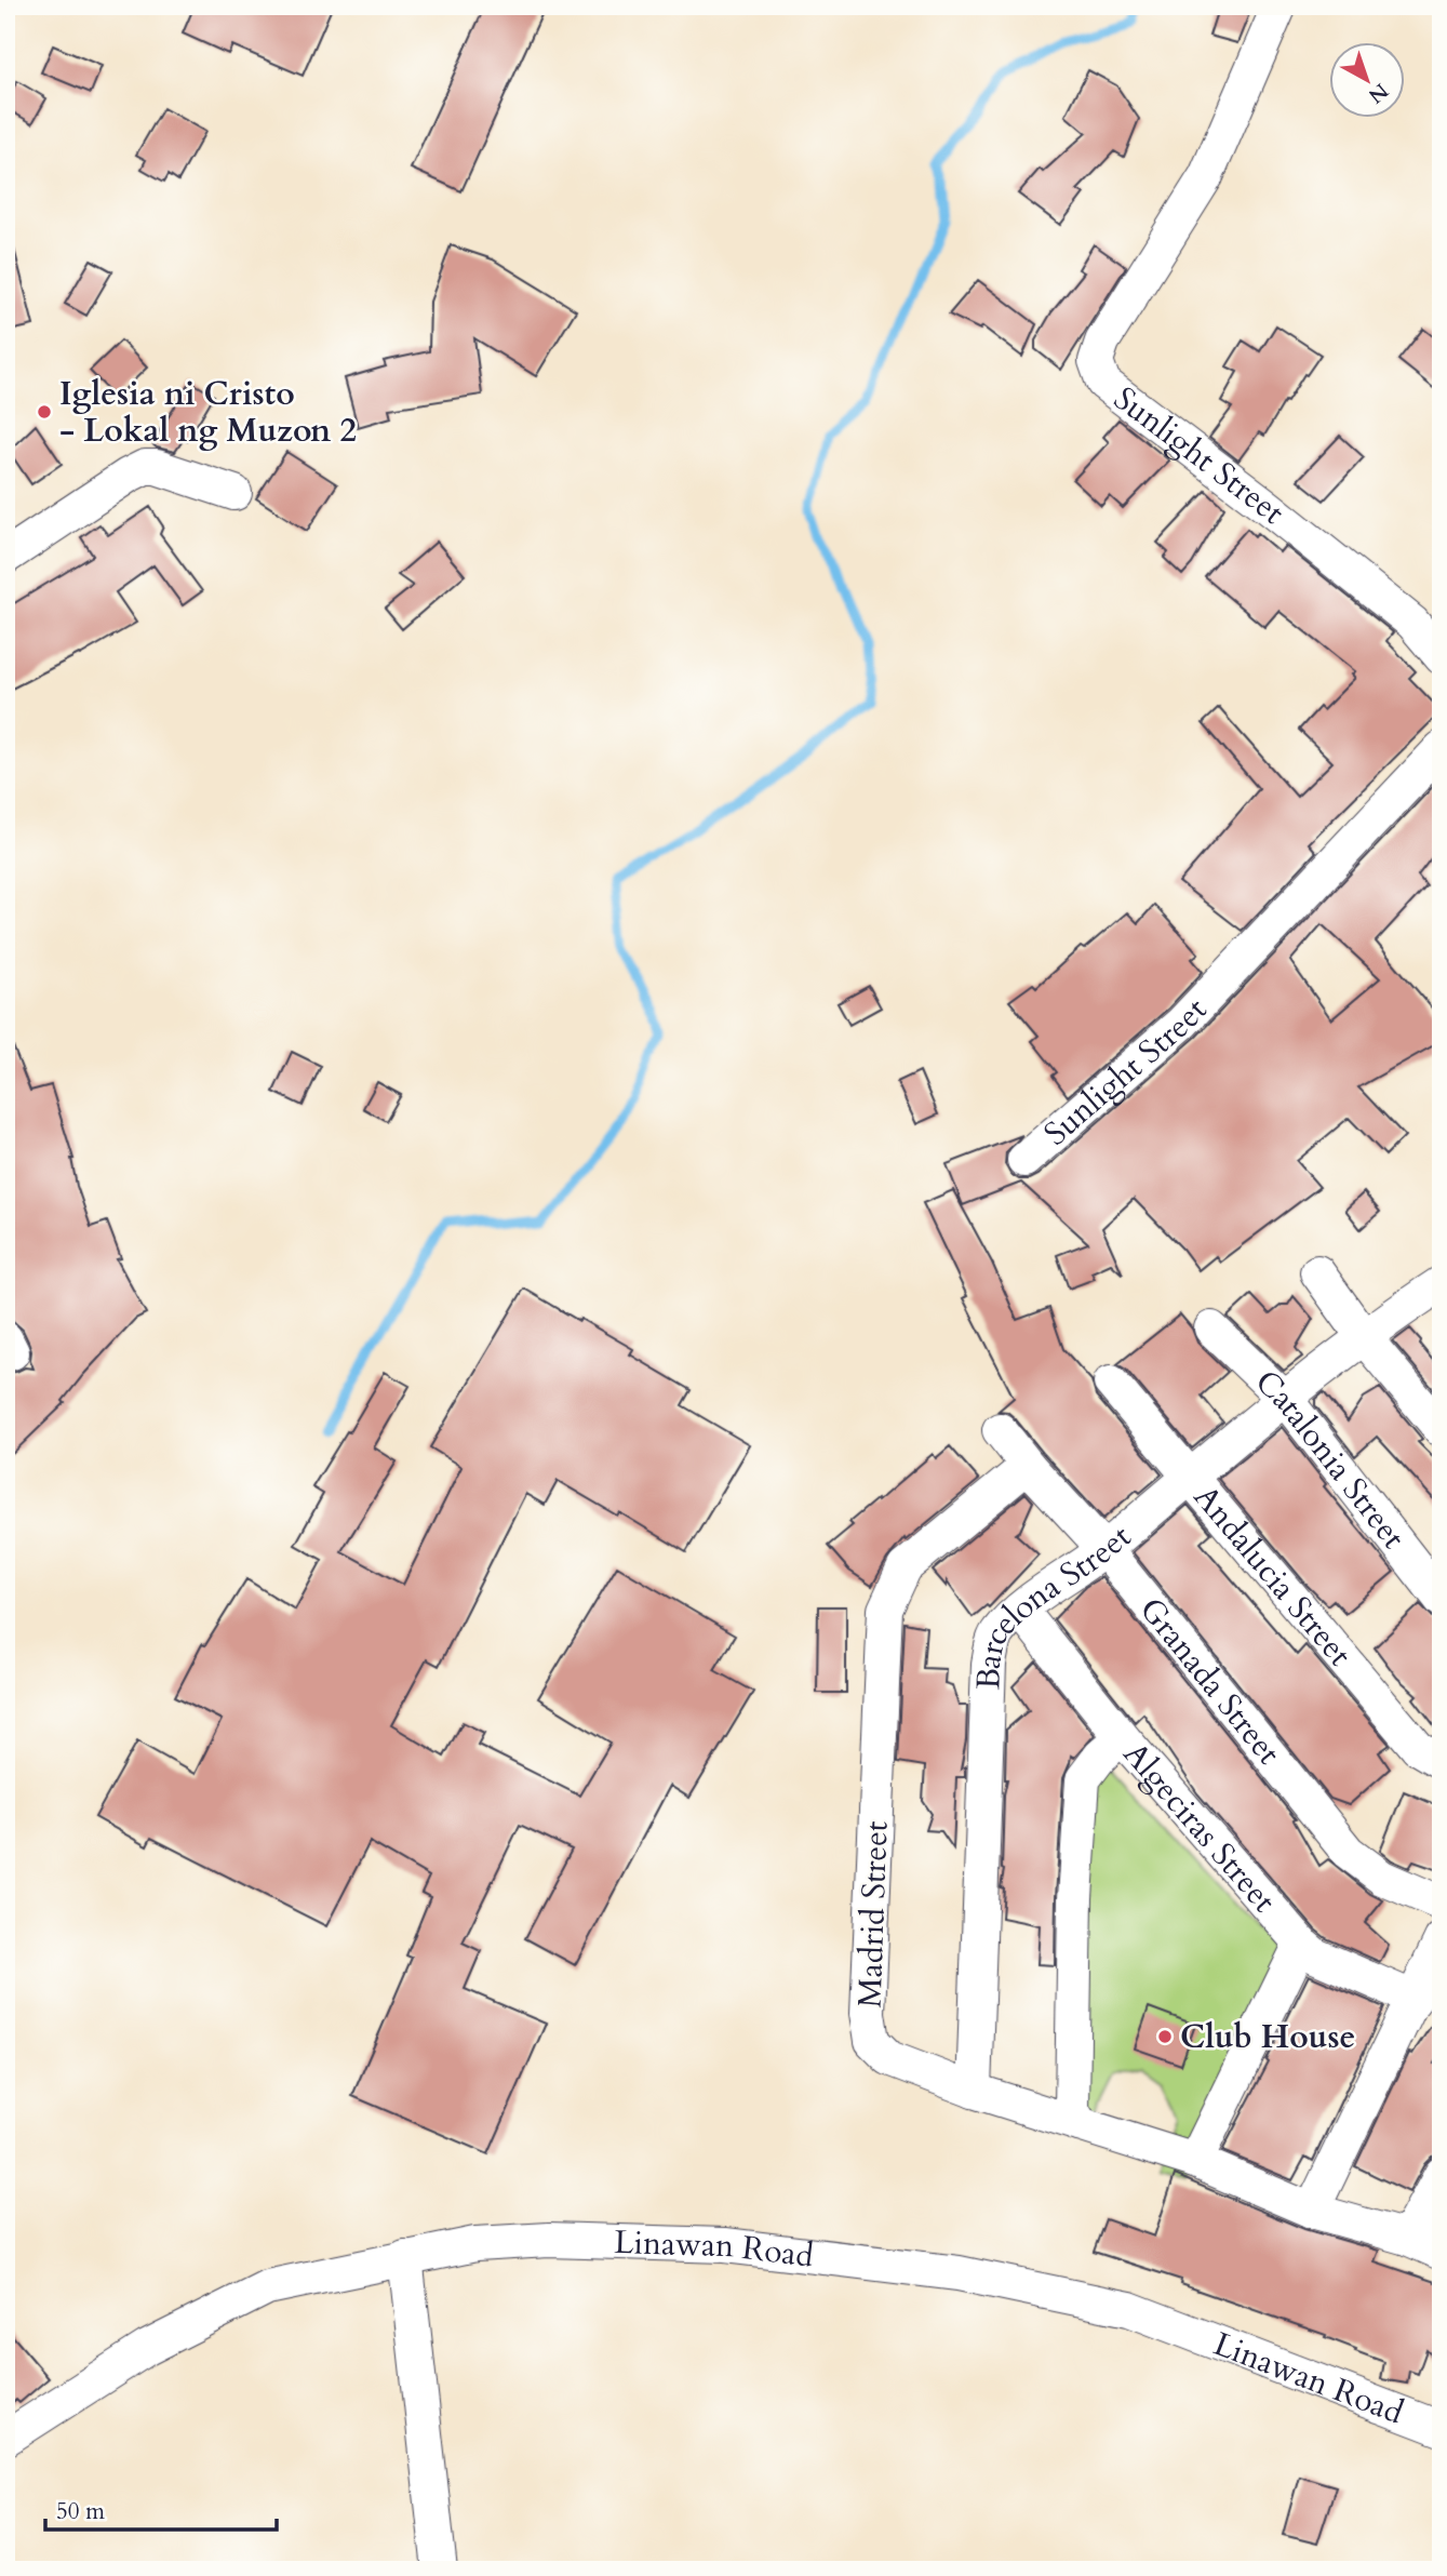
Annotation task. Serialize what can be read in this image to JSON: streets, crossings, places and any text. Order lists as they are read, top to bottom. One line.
{"streets":{"street":["Sunlight Street","Catalonia Street","Andalucia Street","Barcelona Street","Granada Street","Algeciras Street","Madrid Street","Linawan Road"]},"crossings":[["Catalonia Street","Barcelona Street"],["Andalucia Street","Barcelona Street"],["Barcelona Street","Granada Street"],["Barcelona Street","Algeciras Street"],["Barcelona Street","Madrid Street"],["Granada Street","Madrid Street"]],"places":["Iglesia ni Cristo - Lokal ng Muzon 2","Club House"],"scale_bar":"50 m","north":"bottom right"}
